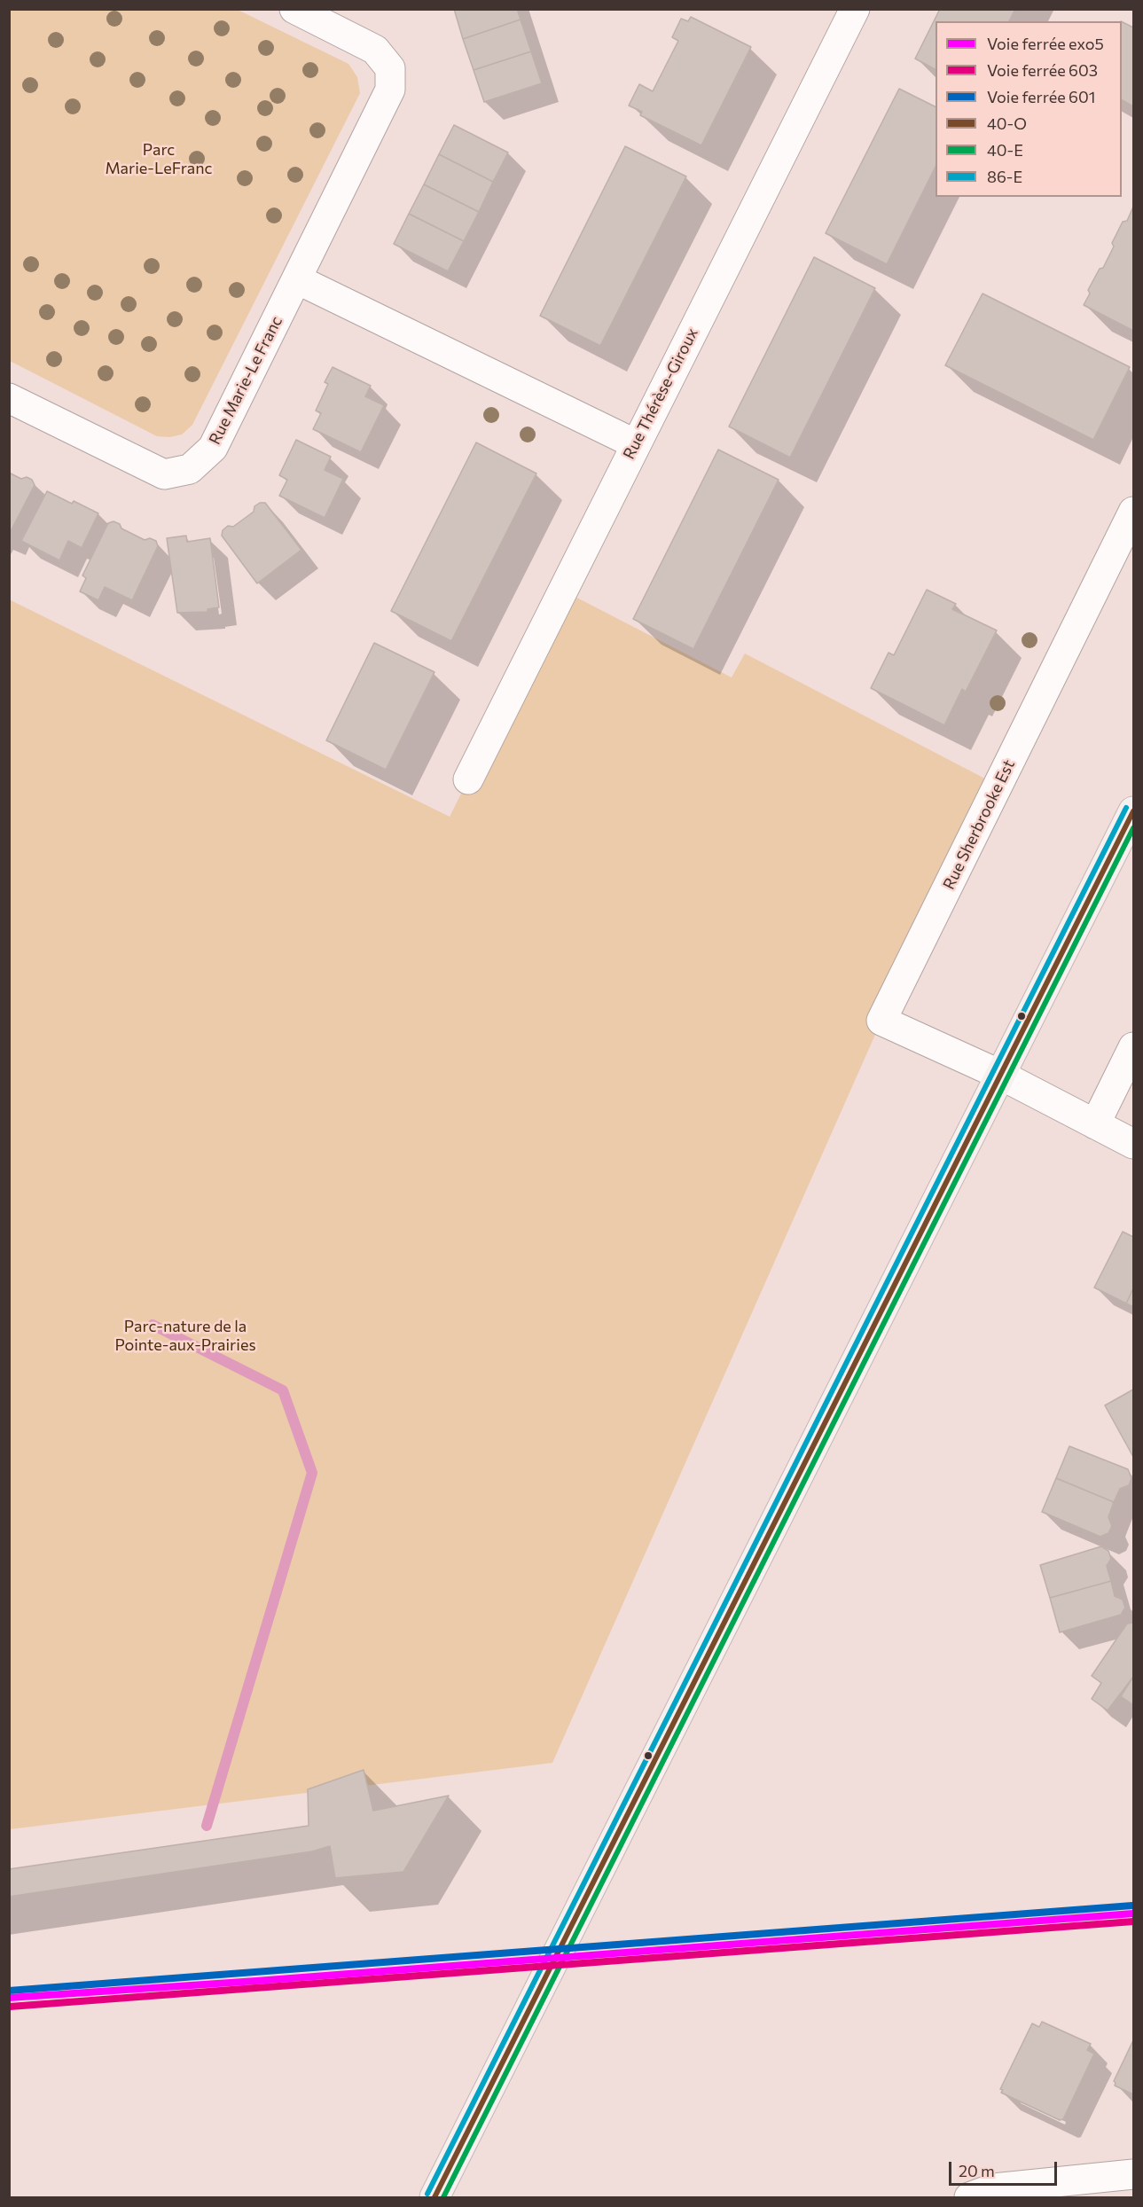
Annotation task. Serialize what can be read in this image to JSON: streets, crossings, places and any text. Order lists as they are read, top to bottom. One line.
{"streets":{"street":["Rue Marie-Le Franc","Rue Thérèse-Giroux","Rue Sherbrooke Est"]},"parks":["Parc Marie-LeFranc","Parc-nature de la Pointe-aux-Prairies"],"lines":["transit line 86-E","transit line 40-O","transit line 40-E","rail line 601","rail line exo5","rail line 603"],"legend":["Voie ferrée exo5","Voie ferrée 603","Voie ferrée 601","40-O","40-E","86-E"],"scale_bar":"20 m"}
